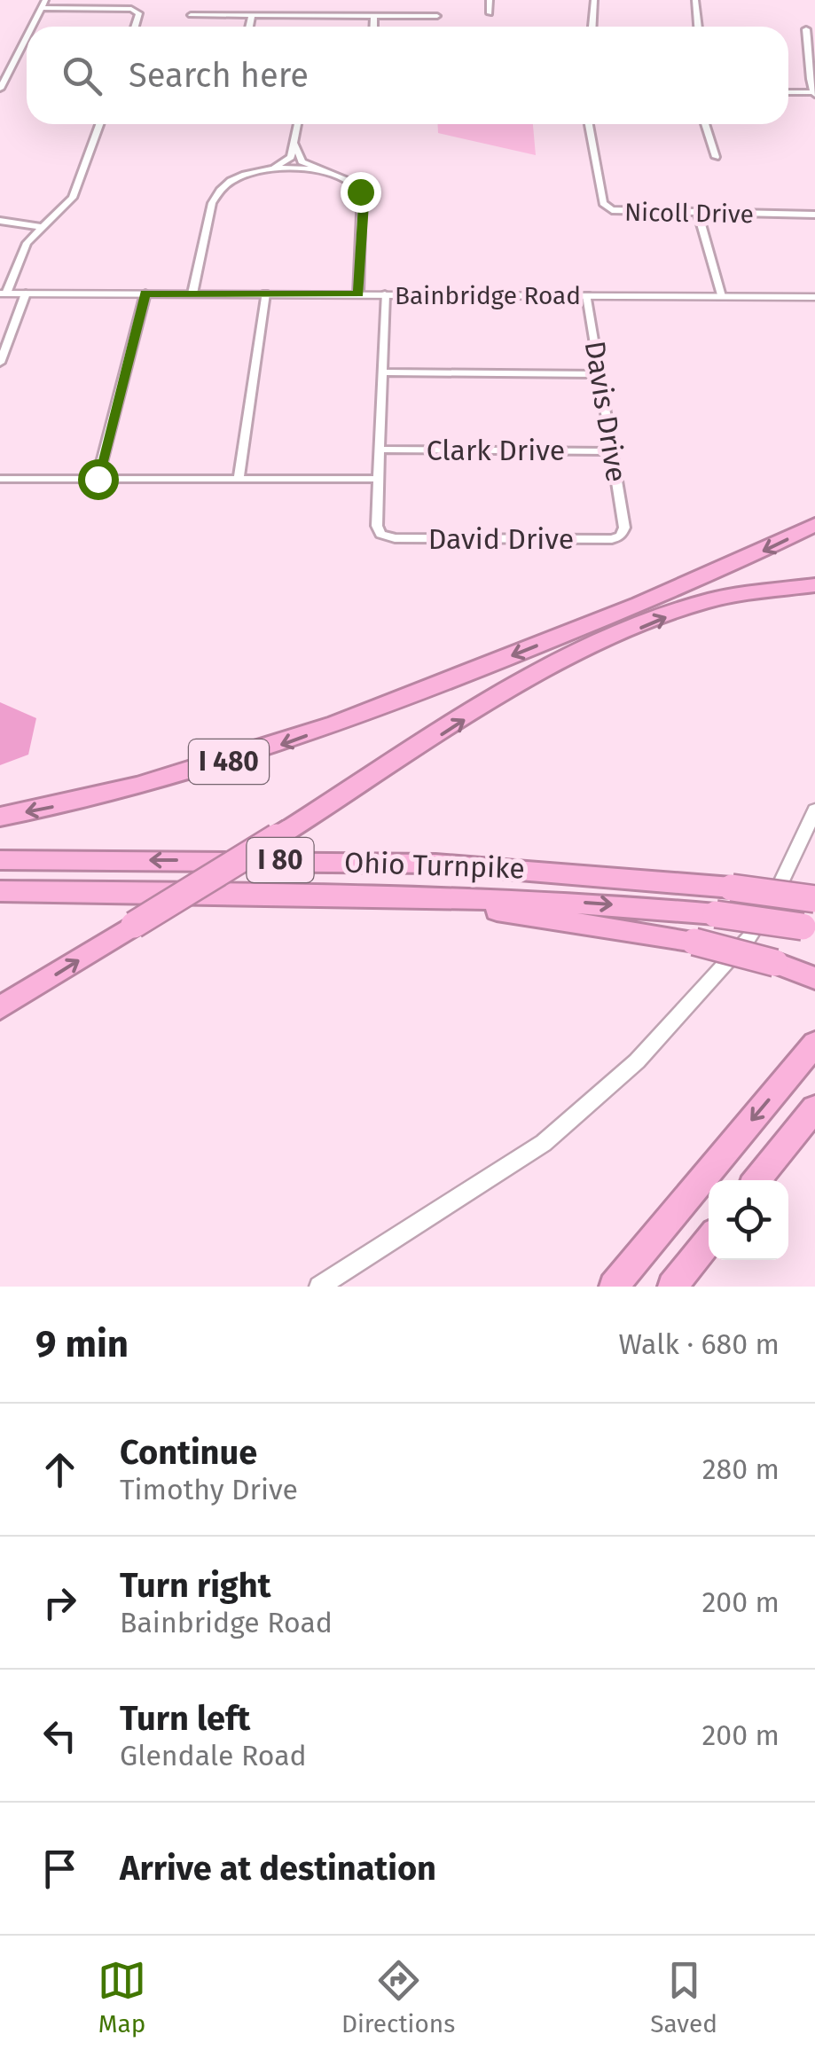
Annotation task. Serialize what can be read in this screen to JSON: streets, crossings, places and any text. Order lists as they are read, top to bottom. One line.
{"streets":{"highway":["I 480","I 80","Ohio Turnpike"],"street":["Nicoll Drive","Bainbridge Road","Davis Drive","Clark Drive","David Drive"]},"crossings":[["Bainbridge Road","Davis Drive"],["Davis Drive","Clark Drive"],["Davis Drive","David Drive"]],"page":{"search":"Search here","heading":["9 min","Walk · 680 m"],"list":[["Continue","Timothy Drive","280 m"],["Turn right","Bainbridge Road","200 m"],["Turn left","Glendale Road","200 m"],"Arrive at destination"],"nav":["Map","Directions","Saved"]}}
